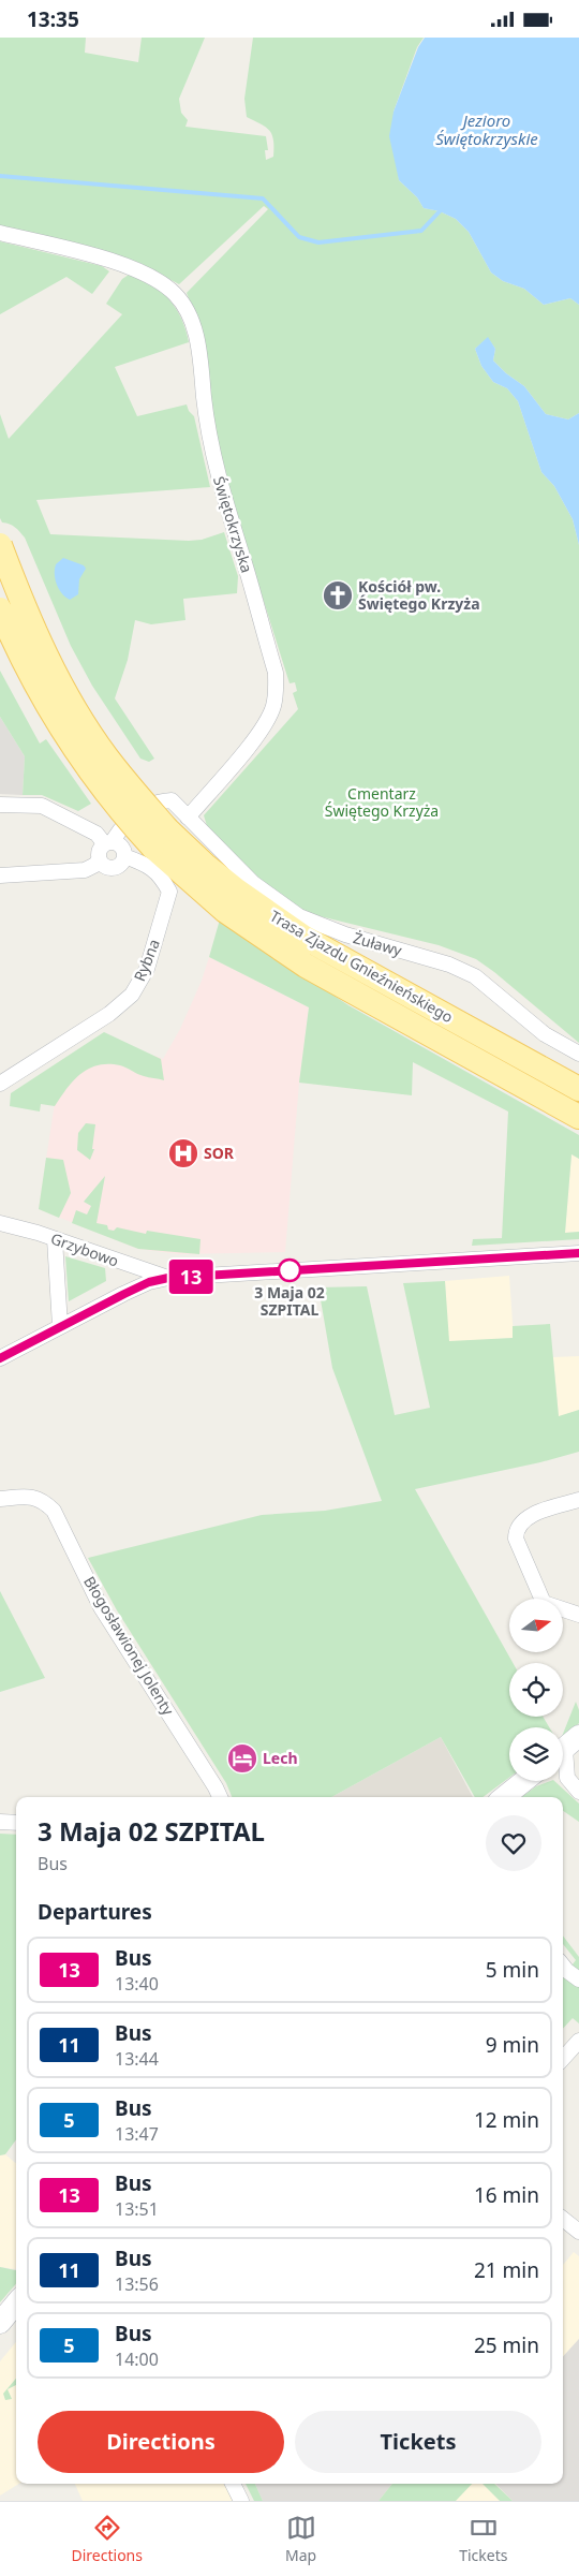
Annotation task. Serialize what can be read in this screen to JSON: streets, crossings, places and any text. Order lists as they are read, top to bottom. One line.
{"streets":{"main road":["Trasa Zjazdu Gnieźnieńskiego"],"street":["Świętokrzyska","Żuławy","Rybna","Grzybowo","Błogosławionej Jolenty"]},"crossings":[["Świętokrzyska","Żuławy"],["Świętokrzyska","Trasa Zjazdu Gnieźnieńskiego"],["Żuławy","Trasa Zjazdu Gnieźnieńskiego"]],"water":["Jezioro Świętokrzyskie"],"parks":["Cmentarz Świętego Krzyża"],"places":{"church":["Kościół pw. Świętego Krzyża"],"hospital":["SOR"],"other":["3 Maja 02 SZPITAL"],"hotel":["Lech"]},"lines":["bus line 13"],"north":"right","page":{"status":"13:35","on_map":"13","heading":[["3 Maja 02 SZPITAL","Bus"],"Departures"],"list":[{"mark":"13","name":"Bus","note":"13:40","value":"5 min"},{"mark":"11","name":"Bus","note":"13:44","value":"9 min"},{"mark":"5","name":"Bus","note":"13:47","value":"12 min"},{"mark":"13","name":"Bus","note":"13:51","value":"16 min"},{"mark":"11","name":"Bus","note":"13:56","value":"21 min"},{"mark":"5","name":"Bus","note":"14:00","value":"25 min"}],"buttons":["Directions","Tickets"],"tabs":["Directions","Map","Tickets"]}}
